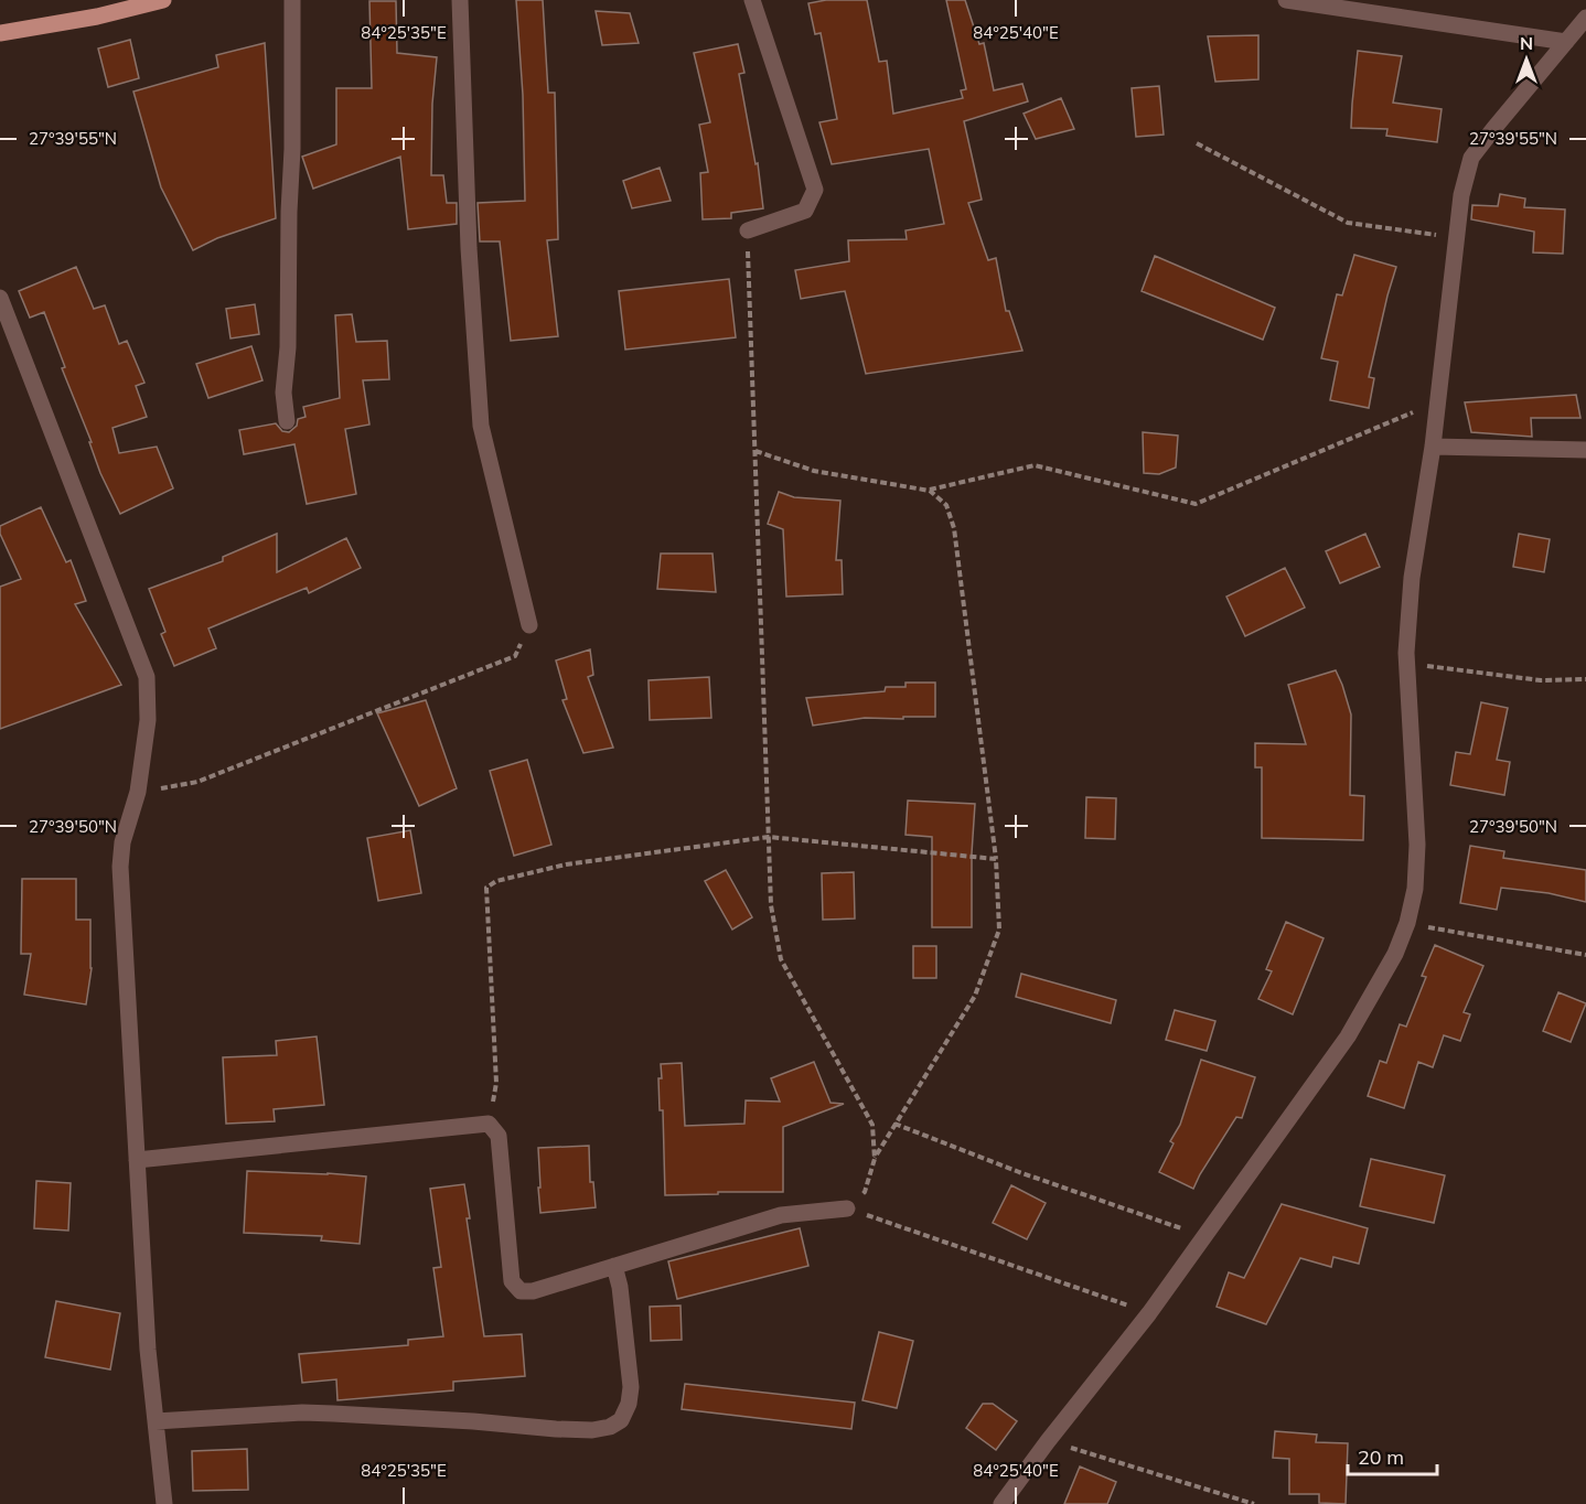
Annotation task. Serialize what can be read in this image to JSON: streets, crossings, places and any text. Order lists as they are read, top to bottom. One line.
{"scale_bar":"20 m","north":"top","coordinates":["84°25'35\"E","84°25'40\"E","27°39'55\"N","27°39'50\"N"]}
